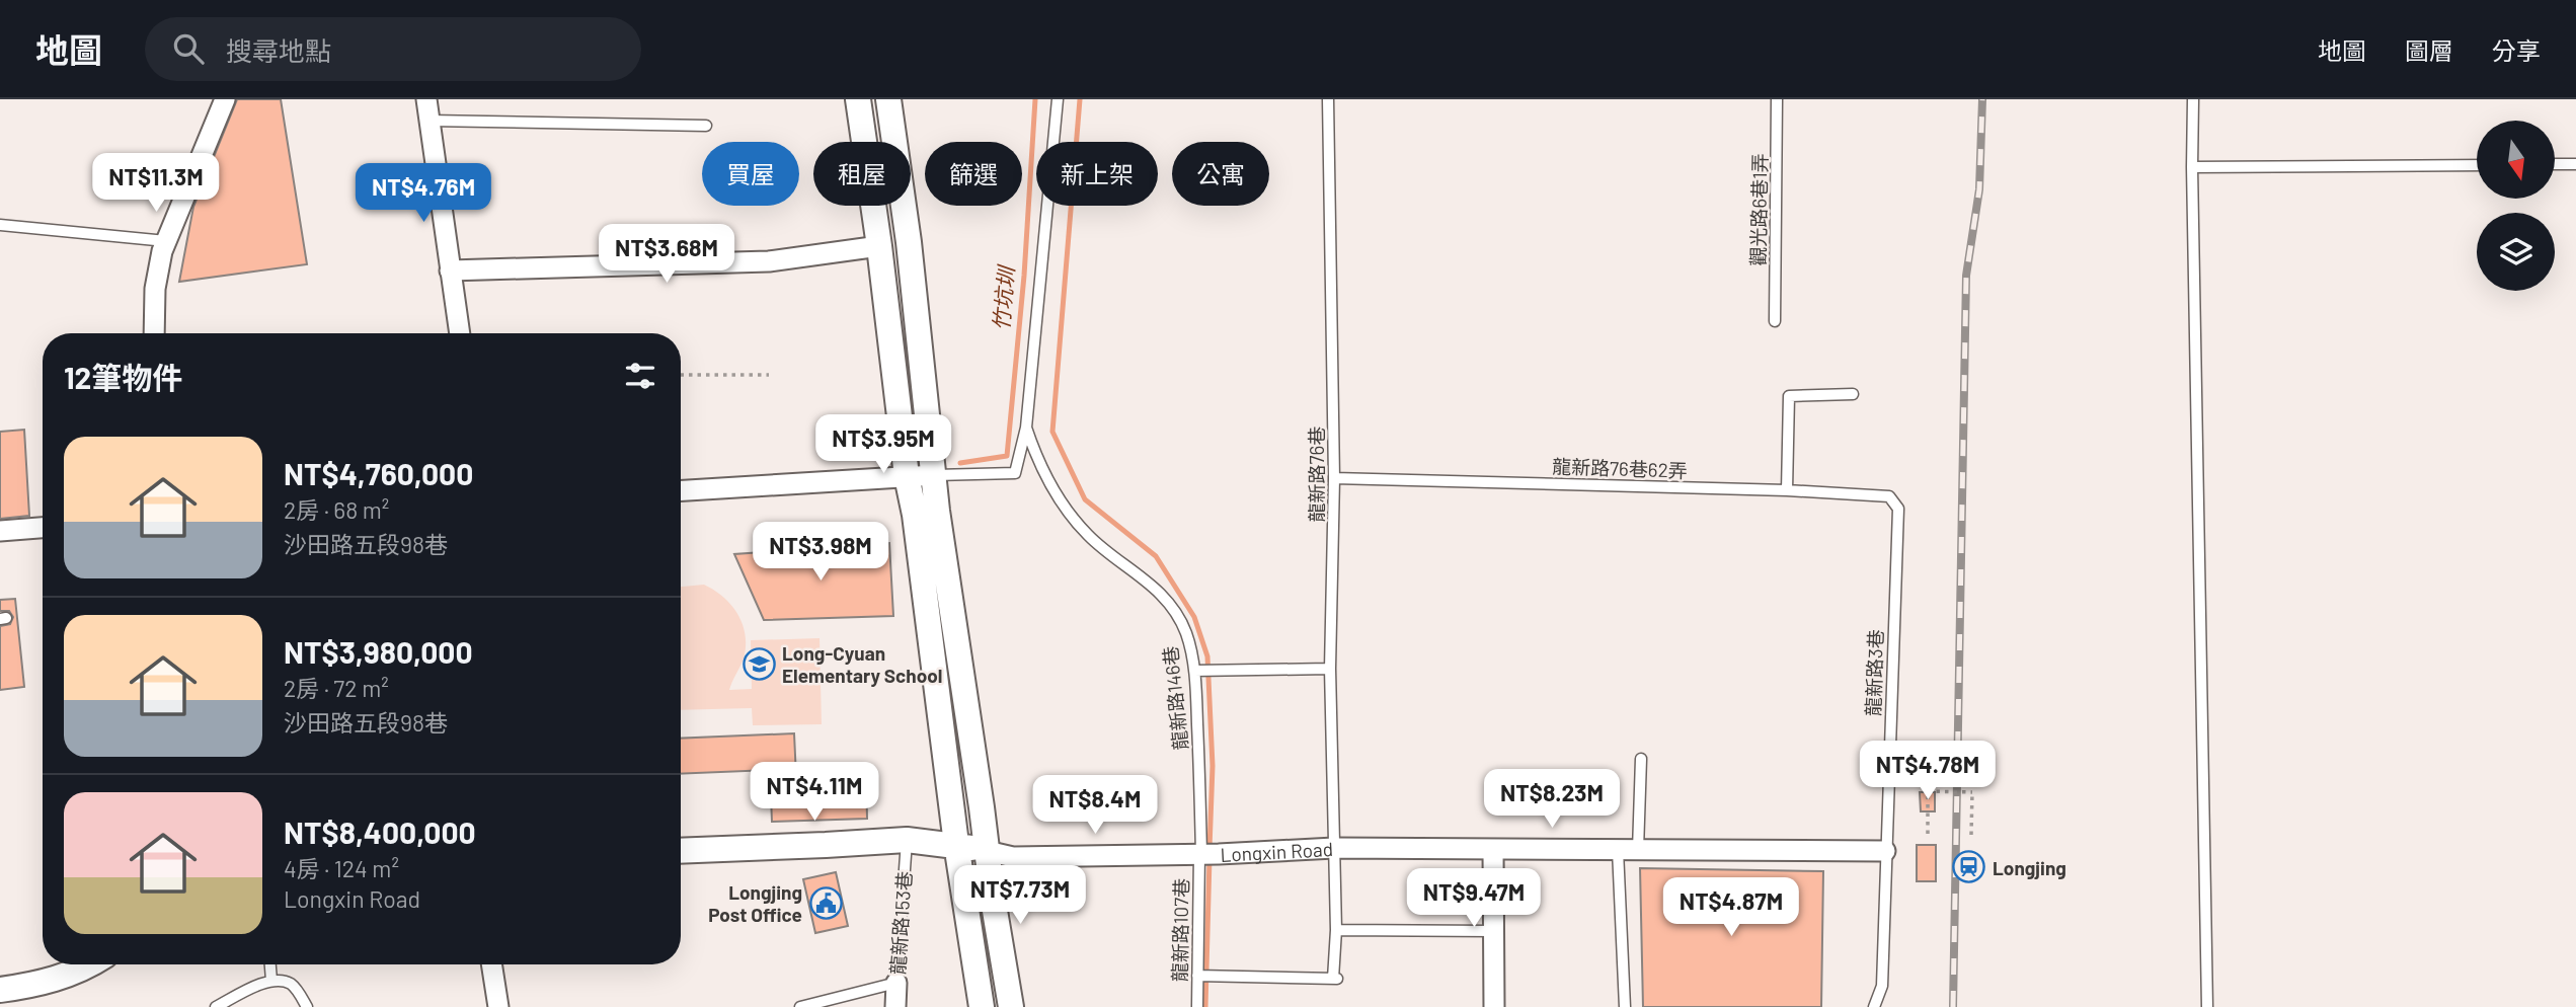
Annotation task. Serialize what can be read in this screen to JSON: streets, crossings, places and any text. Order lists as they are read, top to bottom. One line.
{"streets":{"street":["Longxin Road","龍新路153巷"],"lane":["觀光路6巷1弄","龍新路76巷62弄","龍新路76巷","龍新路3巷","龍新路146巷","龍新路107巷"]},"crossings":[["龍新路76巷62弄","龍新路76巷"],["龍新路76巷62弄","龍新路3巷"],["龍新路76巷","Longxin Road"],["龍新路76巷","龍新路107巷"],["龍新路3巷","Longxin Road"],["龍新路146巷","Longxin Road"],["龍新路146巷","龍新路107巷"],["Longxin Road","龍新路153巷"],["Longxin Road","龍新路107巷"]],"water":["竹坑圳"],"places":{"school or university":["Long-Cyuan Elementary School"],"station":["Longjing"],"public building":["Longjing Post Office"]},"north":"bottom","page":{"header":"地圖","search":"搜尋地點","nav":["地圖","圖層","分享"],"chip":["買屋","租屋","篩選","新上架","公寓"],"price":["NT$11.3M","NT$4.76M","NT$3.68M","NT$3.95M","NT$3.98M","NT$4.78M","NT$4.11M","NT$8.23M","NT$8.4M","NT$7.73M","NT$9.47M","NT$4.87M"],"heading":"12筆物件","list":[{"name":"NT$4,760,000","note":"2房 · 68 m² · 沙田路五段98巷"},{"name":"NT$3,980,000","note":"2房 · 72 m² · 沙田路五段98巷"},{"name":"NT$8,400,000","note":"4房 · 124 m² · Longxin Road"}]}}
